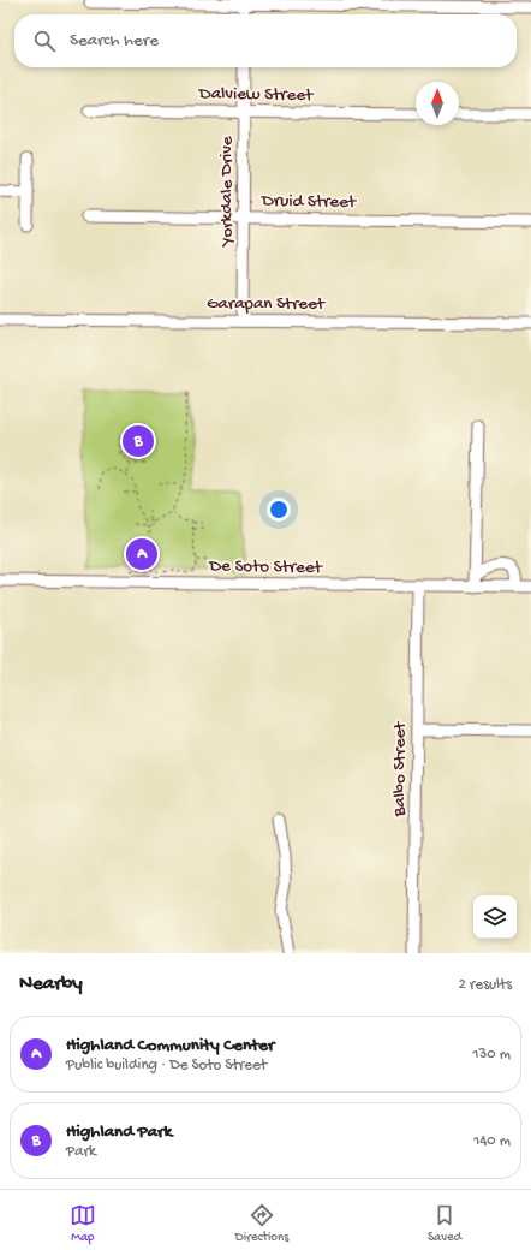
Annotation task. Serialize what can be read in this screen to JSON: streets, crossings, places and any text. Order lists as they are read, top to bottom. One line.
{"streets":{"street":["Dalview Street","Yorkdale Drive","Druid Street","Garapan Street","De Soto Street","Balbo Street"]},"crossings":[["Dalview Street","Yorkdale Drive"],["Yorkdale Drive","Druid Street"],["Yorkdale Drive","Garapan Street"],["De Soto Street","Balbo Street"]],"north":"top","page":{"search":"Search here","pins":["B","A"],"heading":["Nearby","2 results"],"list":[{"mark":"A","name":"Highland Community Center","note":"Public building · De Soto Street","value":"130 m"},{"mark":"B","name":"Highland Park","note":"Park","value":"140 m"}],"nav":["Map","Directions","Saved"]}}
